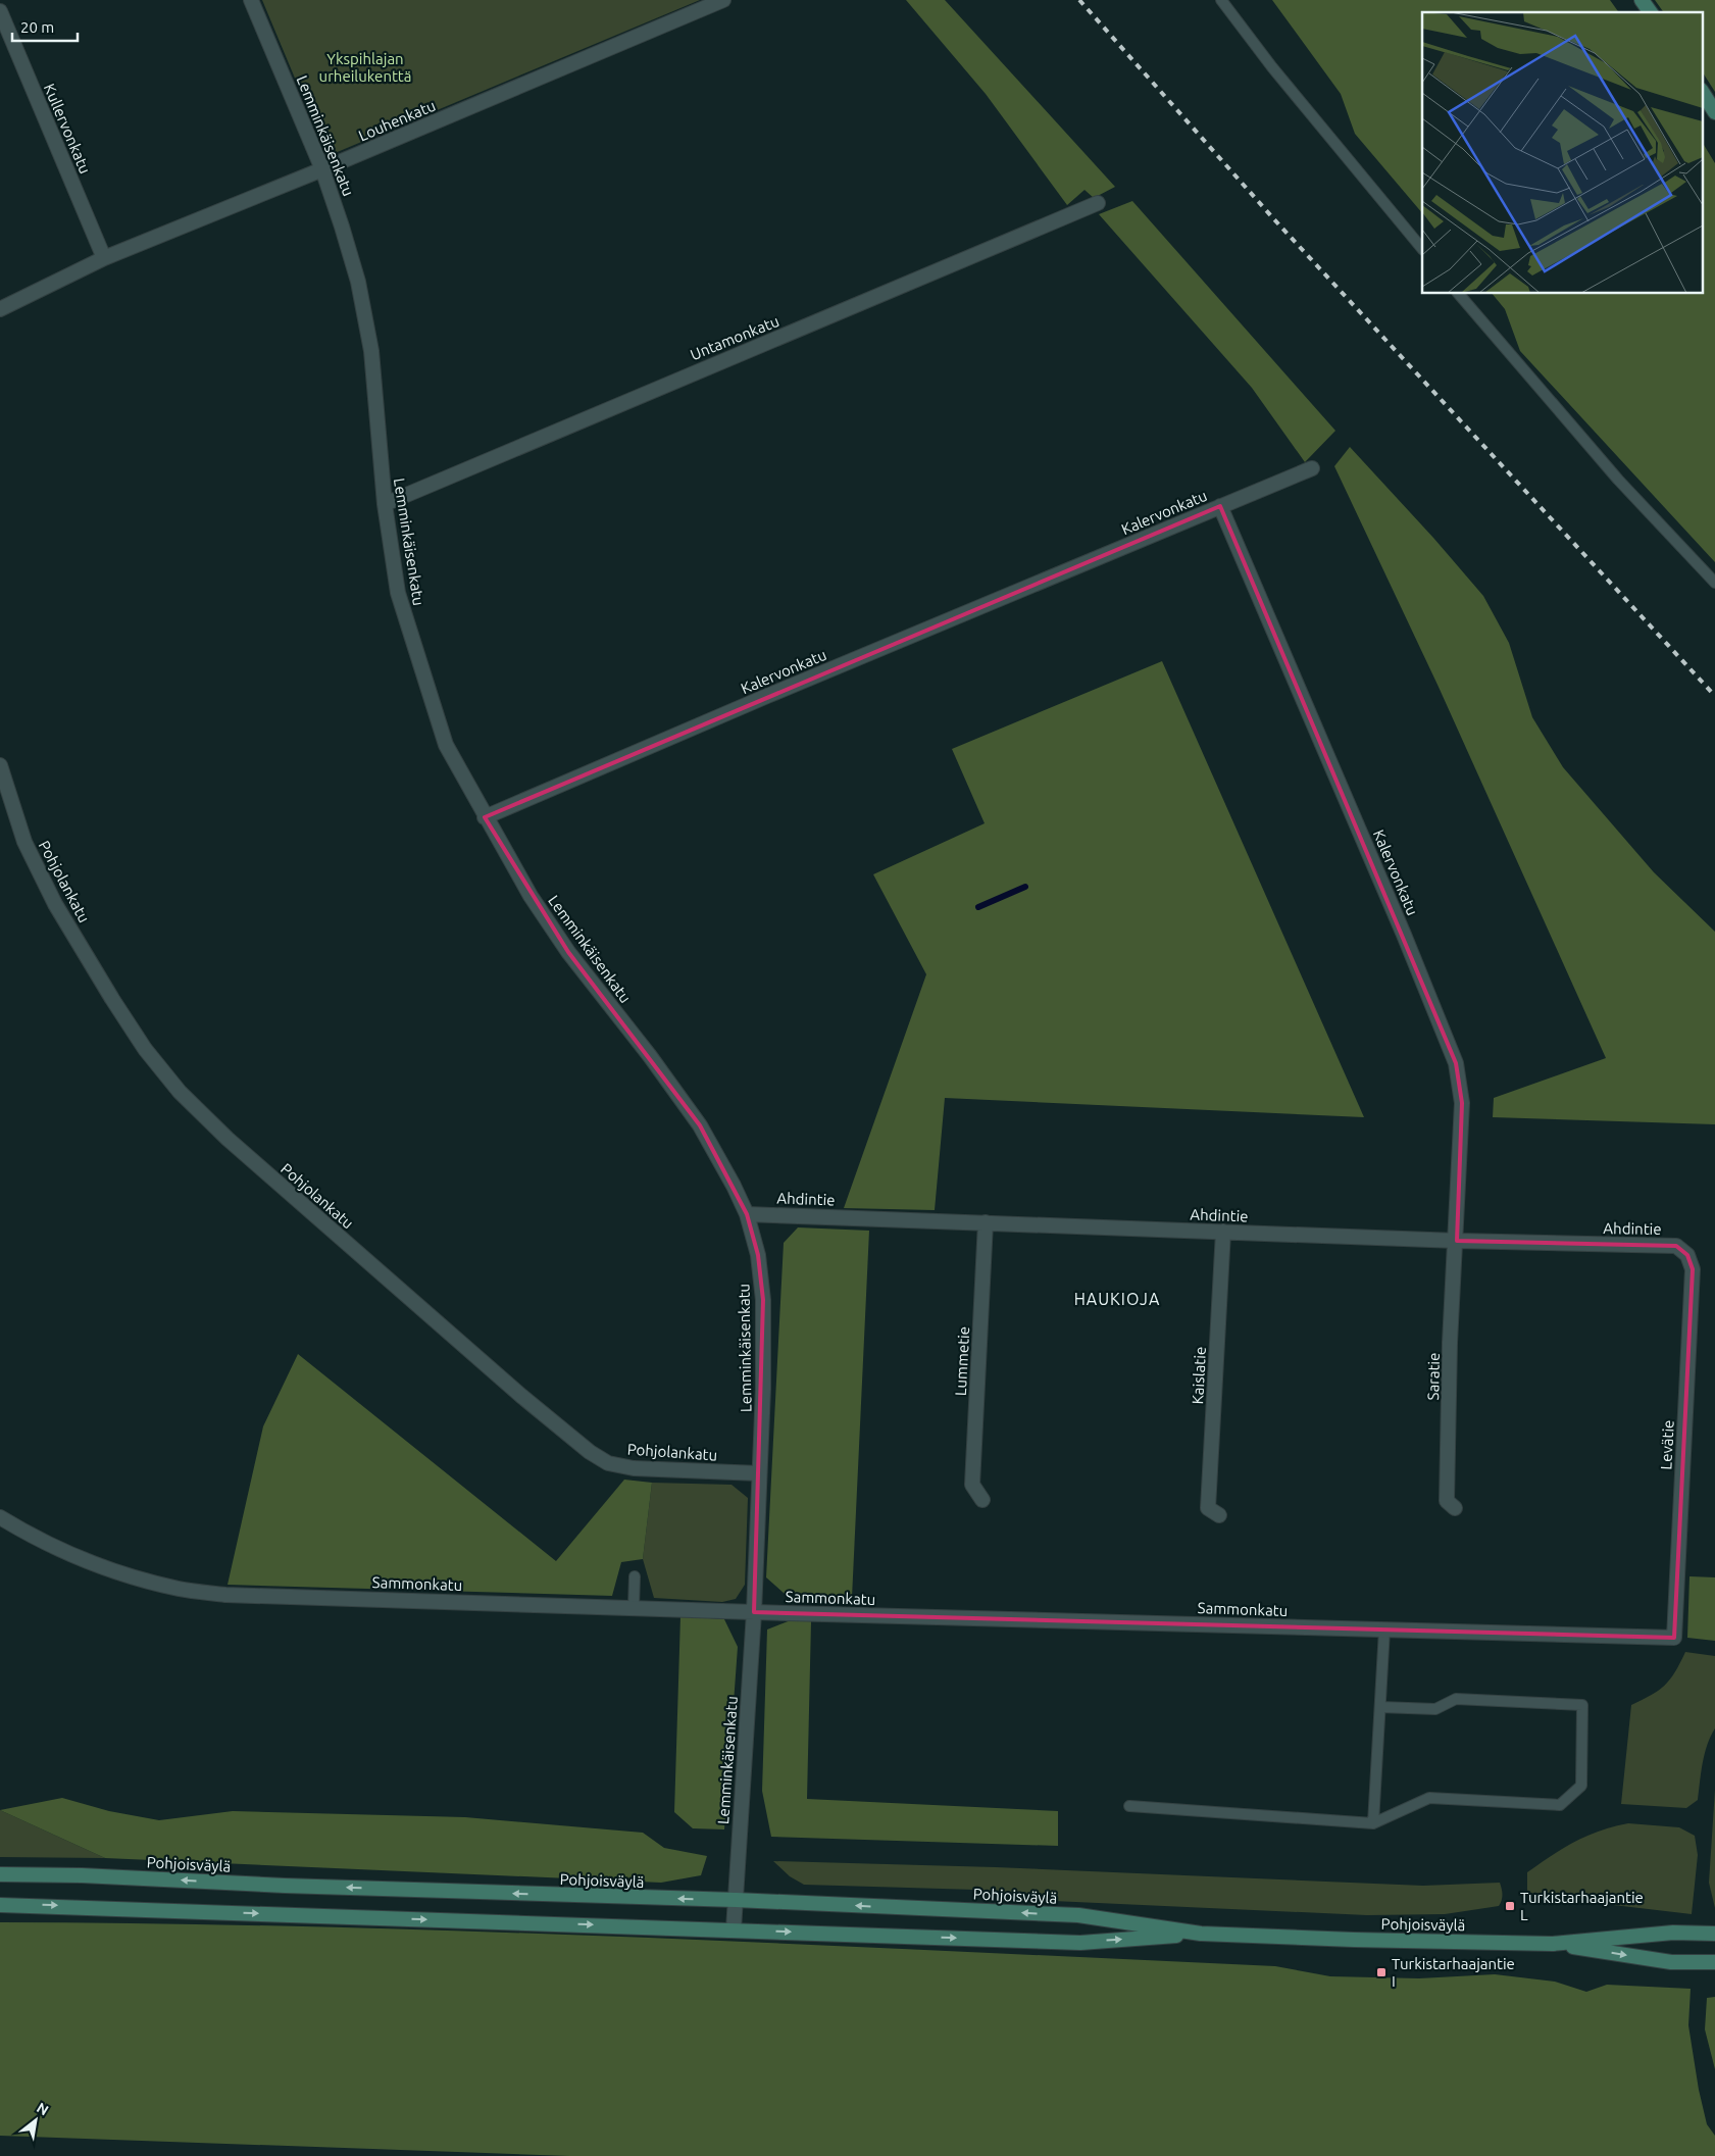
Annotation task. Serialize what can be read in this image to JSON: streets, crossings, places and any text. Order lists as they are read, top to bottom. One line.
{"streets":{"main road":["Pohjoisväylä"],"street":["Louhenkatu","Kullervonkatu","Lemminkäisenkatu","Untamonkatu","Kalervonkatu","Pohjolankatu","Ahdintie","Lummetie","Kaislatie","Saratie","Levätie","Sammonkatu"]},"crossings":[["Louhenkatu","Kullervonkatu"],["Louhenkatu","Lemminkäisenkatu"],["Lemminkäisenkatu","Untamonkatu"],["Lemminkäisenkatu","Kalervonkatu"],["Lemminkäisenkatu","Pohjolankatu"],["Lemminkäisenkatu","Ahdintie"],["Lemminkäisenkatu","Sammonkatu"],["Lemminkäisenkatu","Pohjoisväylä"],["Kalervonkatu","Ahdintie"],["Kalervonkatu","Saratie"],["Ahdintie","Lummetie"],["Ahdintie","Kaislatie"],["Ahdintie","Saratie"],["Ahdintie","Levätie"],["Levätie","Sammonkatu"]],"districts":["HAUKIOJA"],"parks":["Ykspihlajan urheilukenttä"],"places":{"transit":["Turkistarhaajantie L","Turkistarhaajantie I"]},"scale_bar":"20 m","north":"top right"}
